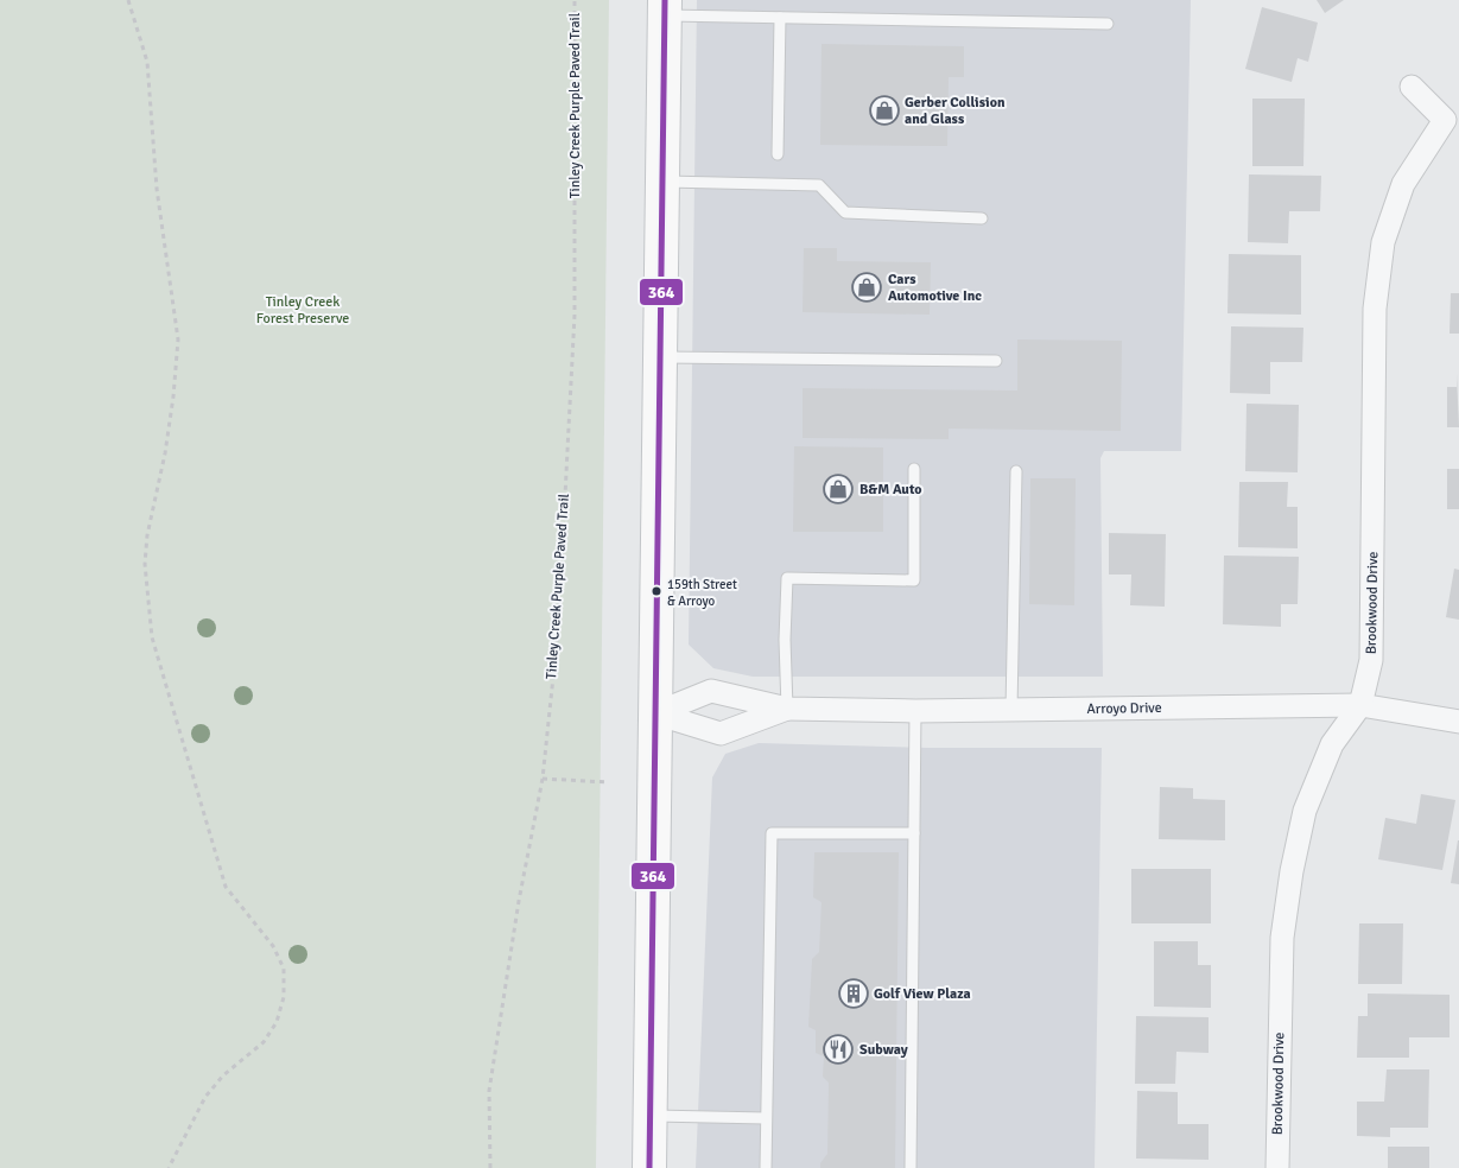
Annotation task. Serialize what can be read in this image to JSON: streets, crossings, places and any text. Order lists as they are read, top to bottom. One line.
{"streets":{"street":["Brookwood Drive","Arroyo Drive"],"path":["Tinley Creek Purple Paved Trail"]},"crossings":[["Brookwood Drive","Arroyo Drive"]],"parks":["Tinley Creek Forest Preserve"],"places":{"shop":["Gerber Collision and Glass","Cars Automotive Inc","B&M Auto"],"other":["159th Street & Arroyo"],"building":["Golf View Plaza"],"restaurant":["Subway"]},"lines":["transit line 364"]}
